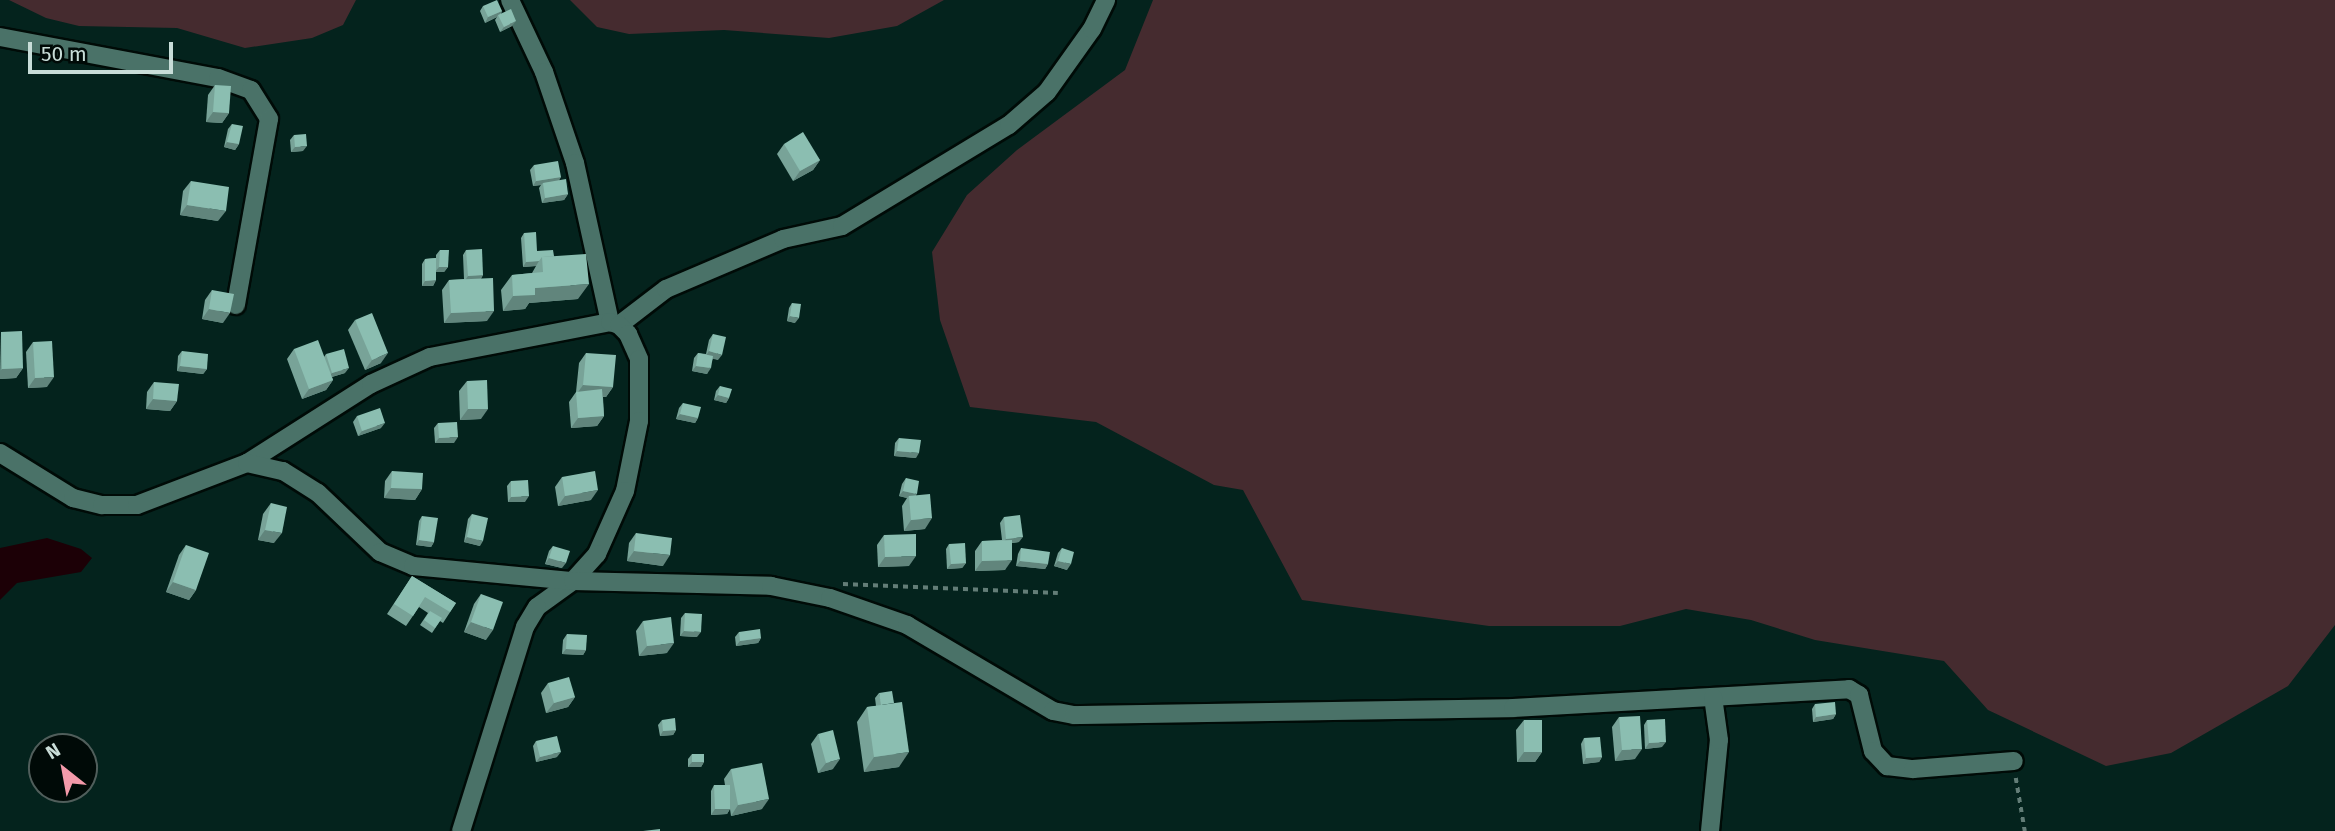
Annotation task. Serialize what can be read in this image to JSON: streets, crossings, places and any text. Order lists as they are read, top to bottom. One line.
{"scale_bar":"50 m","north":"top left"}
